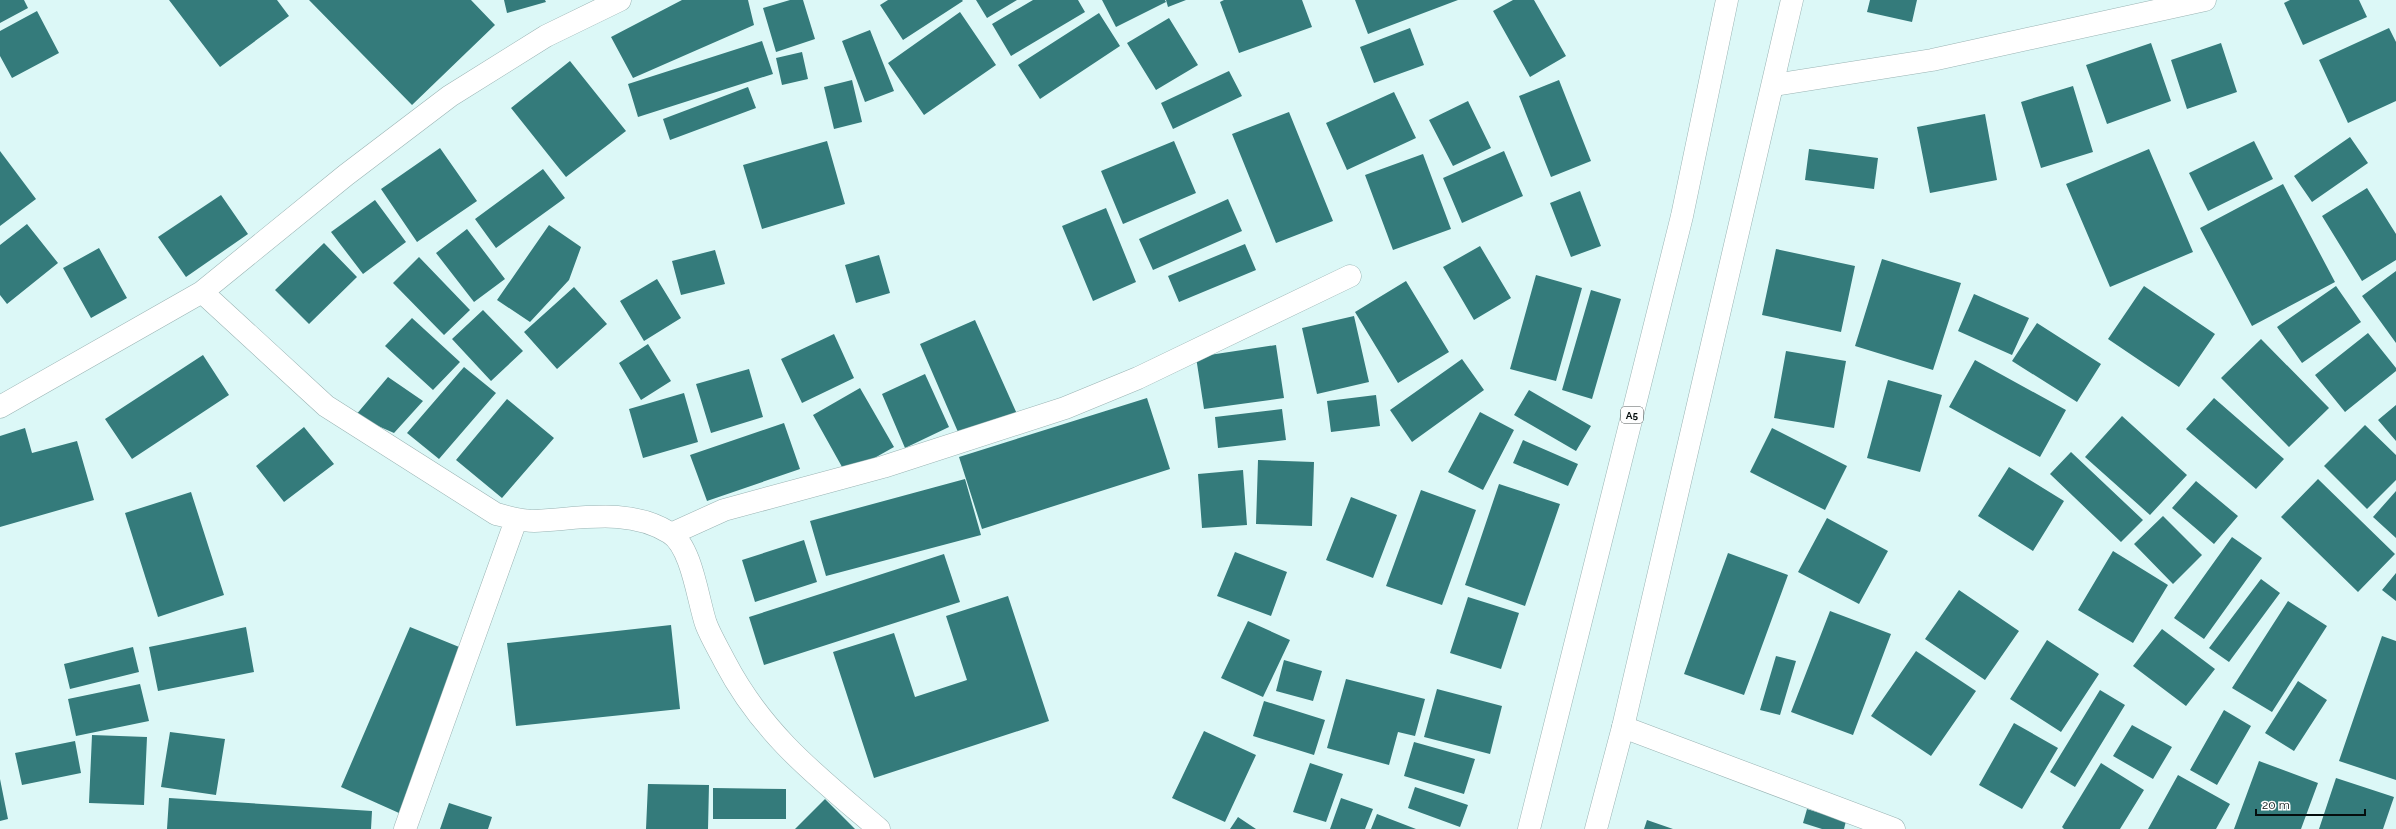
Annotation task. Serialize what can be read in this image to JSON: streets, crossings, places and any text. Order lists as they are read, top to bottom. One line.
{"streets":{"main road":["A5"]},"scale_bar":"20 m"}
